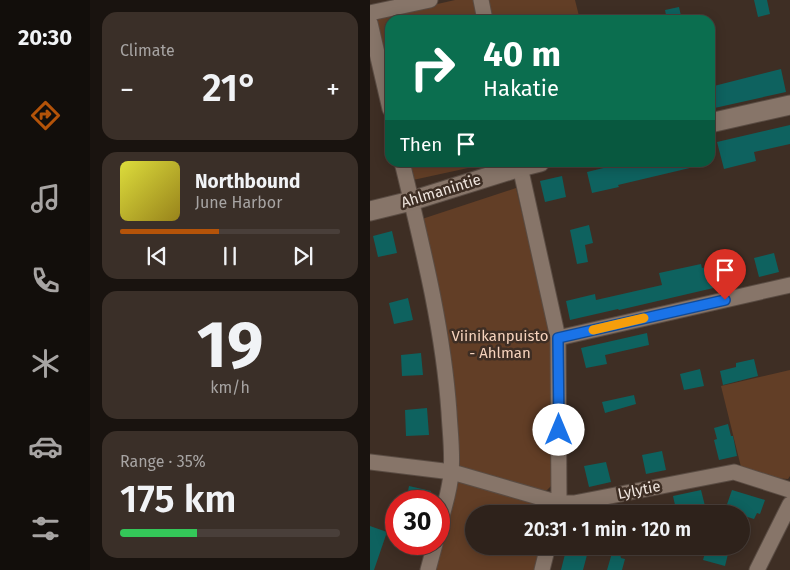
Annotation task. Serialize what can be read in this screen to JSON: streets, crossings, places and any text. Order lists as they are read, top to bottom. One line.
{"streets":{"street":["Ahlmanintie","Lylytie"]},"parks":["Viinikanpuisto - Ahlman"],"page":{"tabs":"20:30","tile":["Climate",["19","km/h"],["Range · 35%","175 km"]],"turn":["40 m","Hakatie"],"heat":["−","21°","+"],"then":"Then","song":["Northbound","June Harbor"],"limit":"30","trip":"20:31 · 1 min · 120 m"}}
